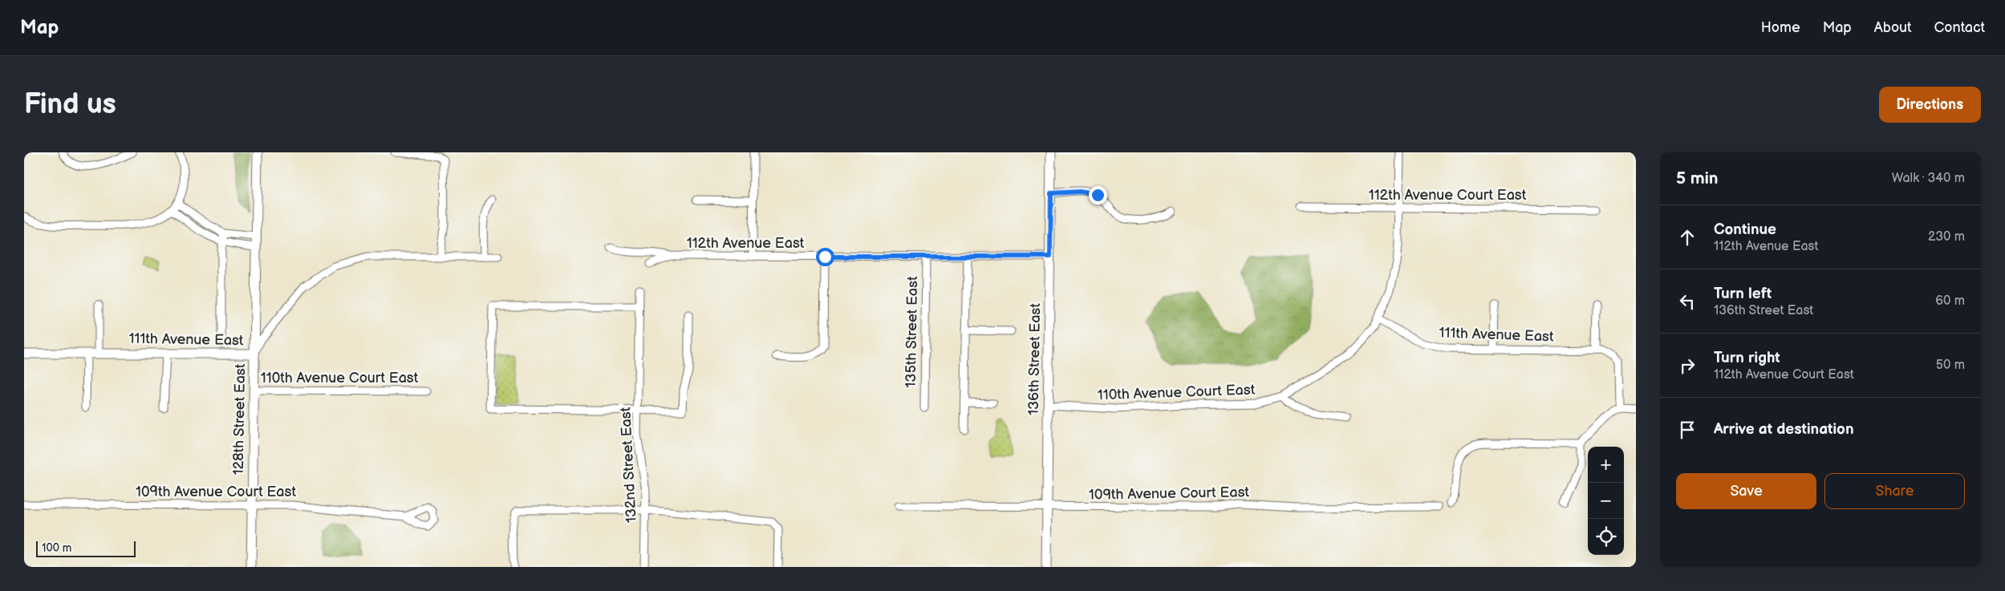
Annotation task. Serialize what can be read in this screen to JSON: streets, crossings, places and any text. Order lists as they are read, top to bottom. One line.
{"streets":{"street":["112th Avenue Court East","112th Avenue East","135th Street East","111th Avenue East","136th Street East","110th Avenue Court East","128th Street East","132nd Street East","109th Avenue Court East"]},"crossings":[["112th Avenue Court East","110th Avenue Court East"],["112th Avenue East","135th Street East"],["112th Avenue East","136th Street East"],["111th Avenue East","110th Avenue Court East"],["111th Avenue East","128th Street East"],["136th Street East","110th Avenue Court East"],["136th Street East","109th Avenue Court East"],["110th Avenue Court East","128th Street East"],["128th Street East","109th Avenue Court East"]],"scale_bar":"100 m","page":{"header":"Map","nav":["Home","Map","About","Contact"],"buttons":["Directions",["Save","Share"]],"title":"Find us","heading":["5 min","Walk · 340 m"],"list":[["Continue","112th Avenue East","230 m"],["Turn left","136th Street East","60 m"],["Turn right","112th Avenue Court East","50 m"],"Arrive at destination"],"map_buttons":["+","−"],"scale":"100 m"}}
